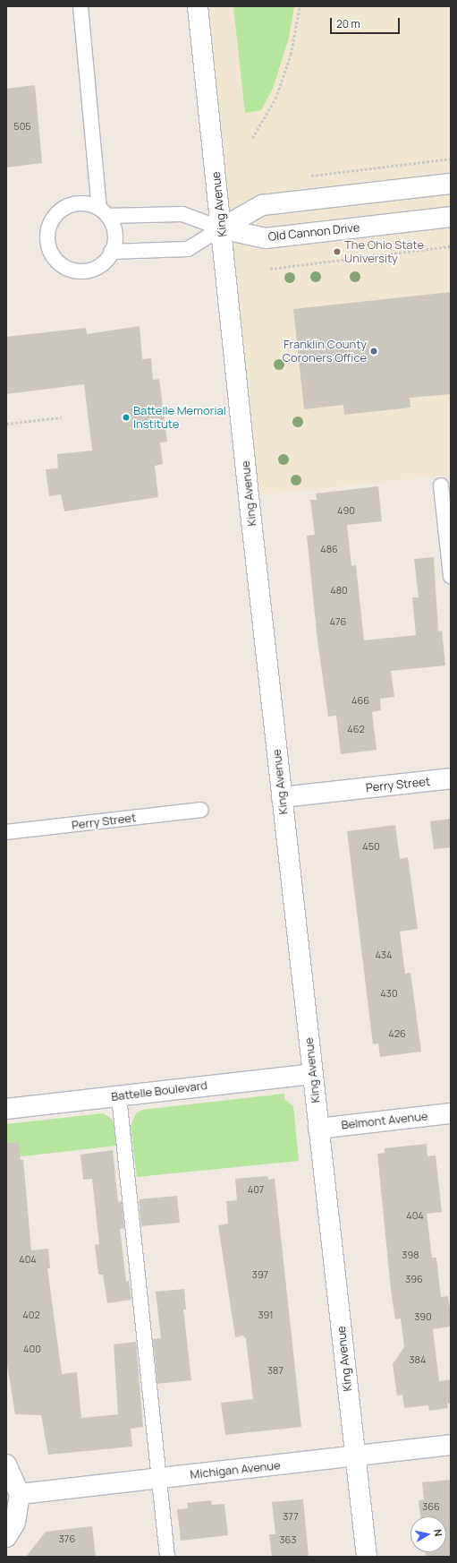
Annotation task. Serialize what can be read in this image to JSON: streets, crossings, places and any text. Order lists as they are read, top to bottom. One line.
{"streets":{"street":["King Avenue","Old Cannon Drive","Perry Street","Battelle Boulevard","Belmont Avenue","Michigan Avenue"]},"crossings":[["King Avenue","Old Cannon Drive"],["King Avenue","Perry Street"],["King Avenue","Battelle Boulevard"],["King Avenue","Belmont Avenue"],["King Avenue","Michigan Avenue"]],"places":["The Ohio State University","Franklin County Coroners Office","Battelle Memorial Institute"],"house_numbers":["505","490","486","480","476","466","462","450","434","430","426","407","404","398","404","397","396","402","391","390","400","384","387","366","377","376","363"],"scale_bar":"20 m","north":"right"}
